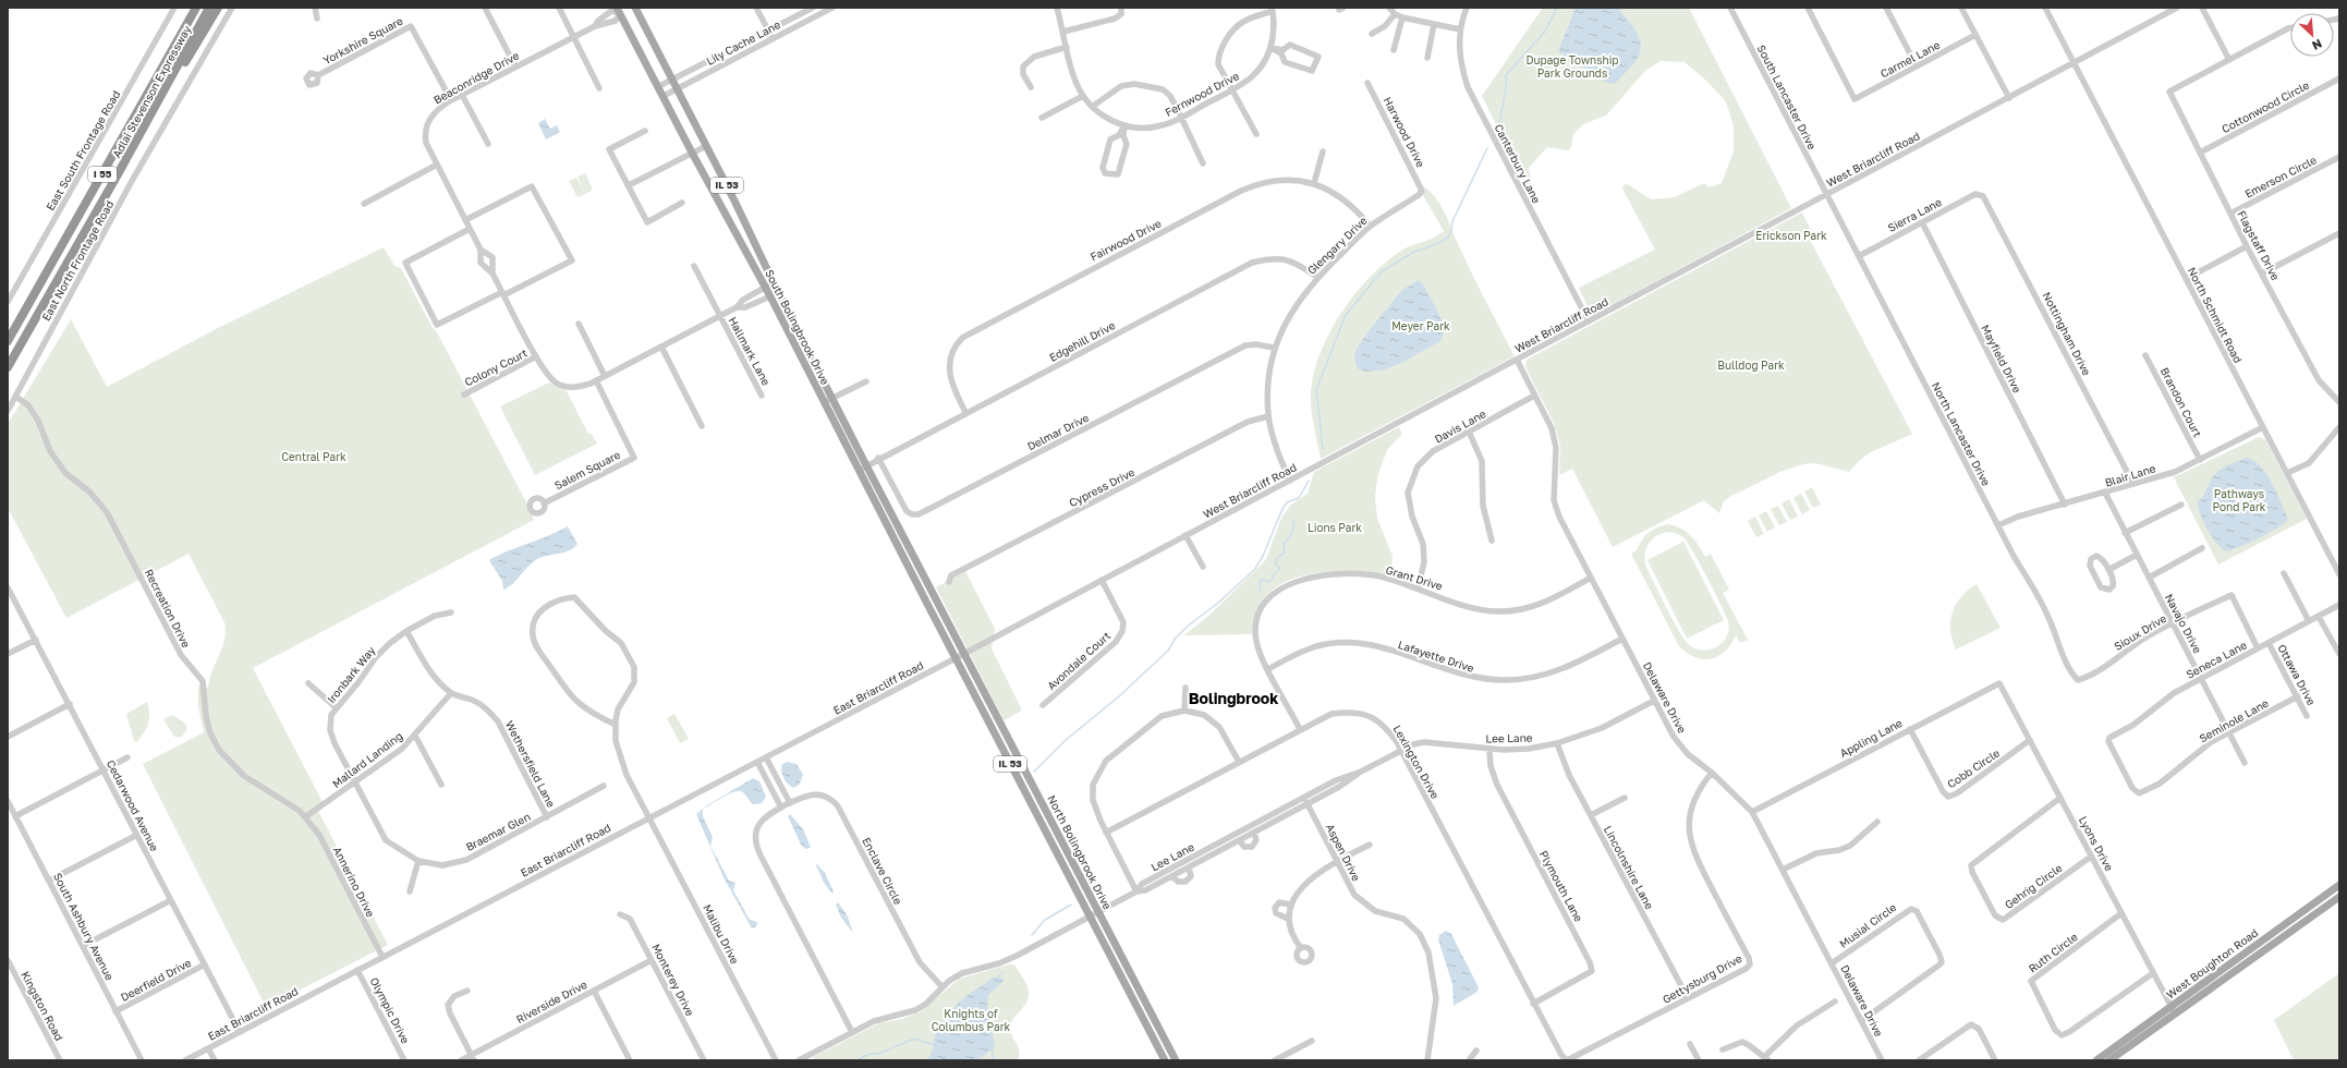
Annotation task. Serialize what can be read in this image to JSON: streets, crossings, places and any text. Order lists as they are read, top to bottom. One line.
{"streets":{"highway":["Adlai Stevenson Expressway","I 55"],"main road":["IL 53","South Bolingbrook Drive","North Bolingbrook Drive","West Boughton Road"],"street":["Yorkshire Square","Lily Cache Lane","Carmel Lane","Beaconridge Drive","Fernwood Drive","South Lancaster Drive","Cottonwood Circle","Harwood Drive","East South Frontage Road","West Briarcliff Road","Canterbury Lane","Emerson Circle","Sierra Lane","Fairwood Drive","Glengary Drive","Flagstaff Drive","East North Frontage Road","North Schmidt Road","Nottingham Drive","Edgehill Drive","Hallmark Lane","Mayfield Drive","Colony Court","Brandon Court","Davis Lane","Delmar Drive","North Lancaster Drive","Salem Square","Blair Lane","Cypress Drive","Grant Drive","Recreation Drive","Navajo Drive","Sioux Drive","Lafayette Drive","Seneca Lane","Avondale Court","Ironbark Way","Ottawa Drive","East Briarcliff Road","Delaware Drive","Seminole Lane","Lee Lane","Appling Lane","Mallard Landing","Lexington Drive","Wethersfield Lane","Cobb Circle","Cedarwood Avenue","Braemar Glen","Lyons Drive","Aspen Drive","Lincolnshire Lane","Enclave Circle","Annerino Drive","Plymouth Lane","Gehrig Circle","Musial Circle","South Ashbury Avenue","Malibu Drive","Ruth Circle","Gettysburg Drive","Deerfield Drive","Monterey Drive","Riverside Drive","Kingston Road","Olympic Drive"]},"crossings":[["Yorkshire Square","Beaconridge Drive"],["Lily Cache Lane","South Bolingbrook Drive"],["Beaconridge Drive","South Bolingbrook Drive"],["Beaconridge Drive","Hallmark Lane"],["Beaconridge Drive","Colony Court"],["Beaconridge Drive","Salem Square"],["South Lancaster Drive","West Briarcliff Road"],["South Lancaster Drive","North Lancaster Drive"],["Cottonwood Circle","Flagstaff Drive"],["Harwood Drive","Glengary Drive"],["West Briarcliff Road","Canterbury Lane"],["West Briarcliff Road","Glengary Drive"],["West Briarcliff Road","North Schmidt Road"],["West Briarcliff Road","South Bolingbrook Drive"],["West Briarcliff Road","North Lancaster Drive"],["West Briarcliff Road","Avondale Court"],["West Briarcliff Road","East Briarcliff Road"],["West Briarcliff Road","Delaware Drive"],["West Briarcliff Road","North Bolingbrook Drive"],["Emerson Circle","Flagstaff Drive"],["Sierra Lane","Nottingham Drive"],["Sierra Lane","Mayfield Drive"],["Sierra Lane","North Lancaster Drive"],["Fairwood Drive","Glengary Drive"],["Fairwood Drive","Edgehill Drive"],["Glengary Drive","Edgehill Drive"],["Glengary Drive","Delmar Drive"],["Glengary Drive","Cypress Drive"],["East North Frontage Road","Recreation Drive"],["North Schmidt Road","Blair Lane"],["South Bolingbrook Drive","Edgehill Drive"],["South Bolingbrook Drive","East Briarcliff Road"],["South Bolingbrook Drive","North Bolingbrook Drive"],["Nottingham Drive","Blair Lane"],["Edgehill Drive","Delmar Drive"],["Mayfield Drive","Blair Lane"],["Brandon Court","Blair Lane"],["Davis Lane","Grant Drive"],["Davis Lane","Delaware Drive"],["North Lancaster Drive","Blair Lane"],["North Lancaster Drive","Sioux Drive"],["Blair Lane","Navajo Drive"],["Grant Drive","Lafayette Drive"],["Grant Drive","Delaware Drive"],["Grant Drive","Lexington Drive"],["Recreation Drive","Mallard Landing"],["Recreation Drive","Annerino Drive"],["Navajo Drive","Sioux Drive"],["Navajo Drive","Seneca Lane"],["Navajo Drive","Seminole Lane"],["Sioux Drive","Seneca Lane"],["Lafayette Drive","Delaware Drive"],["Seneca Lane","Ottawa Drive"],["Seneca Lane","Seminole Lane"],["Ironbark Way","Mallard Landing"],["Ironbark Way","Wethersfield Lane"],["Ironbark Way","Braemar Glen"],["Ottawa Drive","Seminole Lane"],["East Briarcliff Road","Cedarwood Avenue"],["East Briarcliff Road","North Bolingbrook Drive"],["East Briarcliff Road","Annerino Drive"],["East Briarcliff Road","Malibu Drive"],["East Briarcliff Road","Olympic Drive"],["Delaware Drive","Lee Lane"],["Delaware Drive","Appling Lane"],["Delaware Drive","Musial Circle"],["Delaware Drive","Gettysburg Drive"],["Lee Lane","Lexington Drive"],["Lee Lane","North Bolingbrook Drive"],["Lee Lane","Aspen Drive"],["Lee Lane","Lincolnshire Lane"],["Lee Lane","Enclave Circle"],["Lee Lane","Plymouth Lane"],["Appling Lane","Cobb Circle"],["Appling Lane","Lyons Drive"],["Mallard Landing","Wethersfield Lane"],["Mallard Landing","Braemar Glen"],["Mallard Landing","Annerino Drive"],["Lexington Drive","Plymouth Lane"],["Lexington Drive","Gettysburg Drive"],["Wethersfield Lane","Braemar Glen"],["Cobb Circle","Lyons Drive"],["Cedarwood Avenue","Deerfield Drive"],["Lyons Drive","Gehrig Circle"],["Lyons Drive","Ruth Circle"],["Lyons Drive","West Boughton Road"],["Lincolnshire Lane","Gettysburg Drive"],["South Ashbury Avenue","Deerfield Drive"],["Monterey Drive","Riverside Drive"]],"districts":["Bolingbrook"],"parks":["Dupage Township Park Grounds","Erickson Park","Meyer Park","Bulldog Park","Central Park","Pathways Pond Park","Lions Park","Knights of Columbus Park"],"north":"bottom right"}
